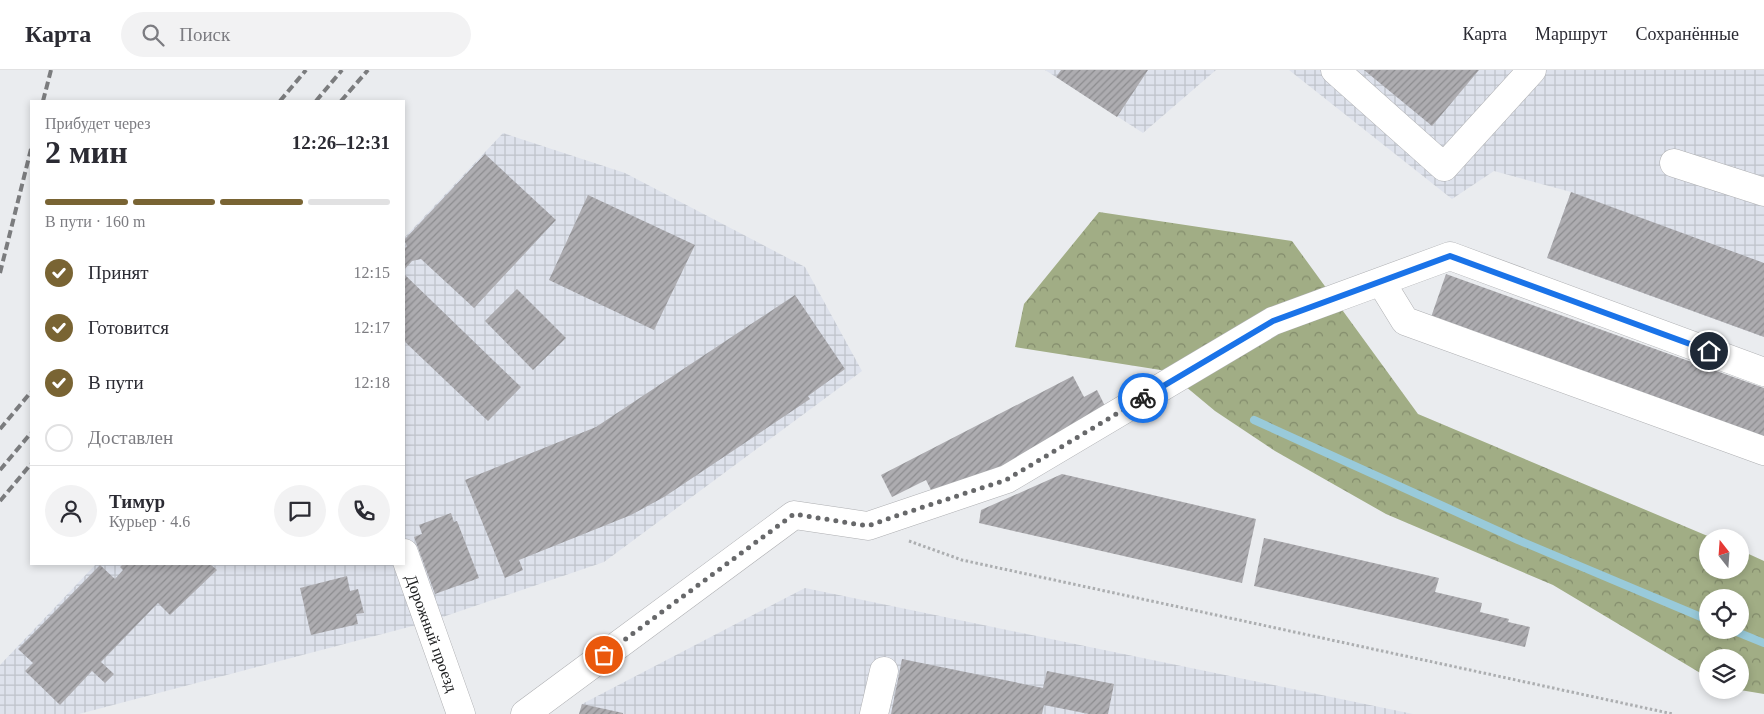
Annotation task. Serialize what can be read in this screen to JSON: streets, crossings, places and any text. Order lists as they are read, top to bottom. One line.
{"streets":{"lane":["Дорожный проезд"]},"north":"top","page":{"header":"Карта","search":"Поиск","nav":["Карта","Маршрут","Сохранённые"],"heading":["2 мин","Прибудет через","12:26–12:31"],"panel":["Тимур","Курьер · 4.6"],"bar":"В пути · 160 m","list":[["Принят","12:15"],["Готовится","12:17"],["В пути","12:18"],"Доставлен"]}}
